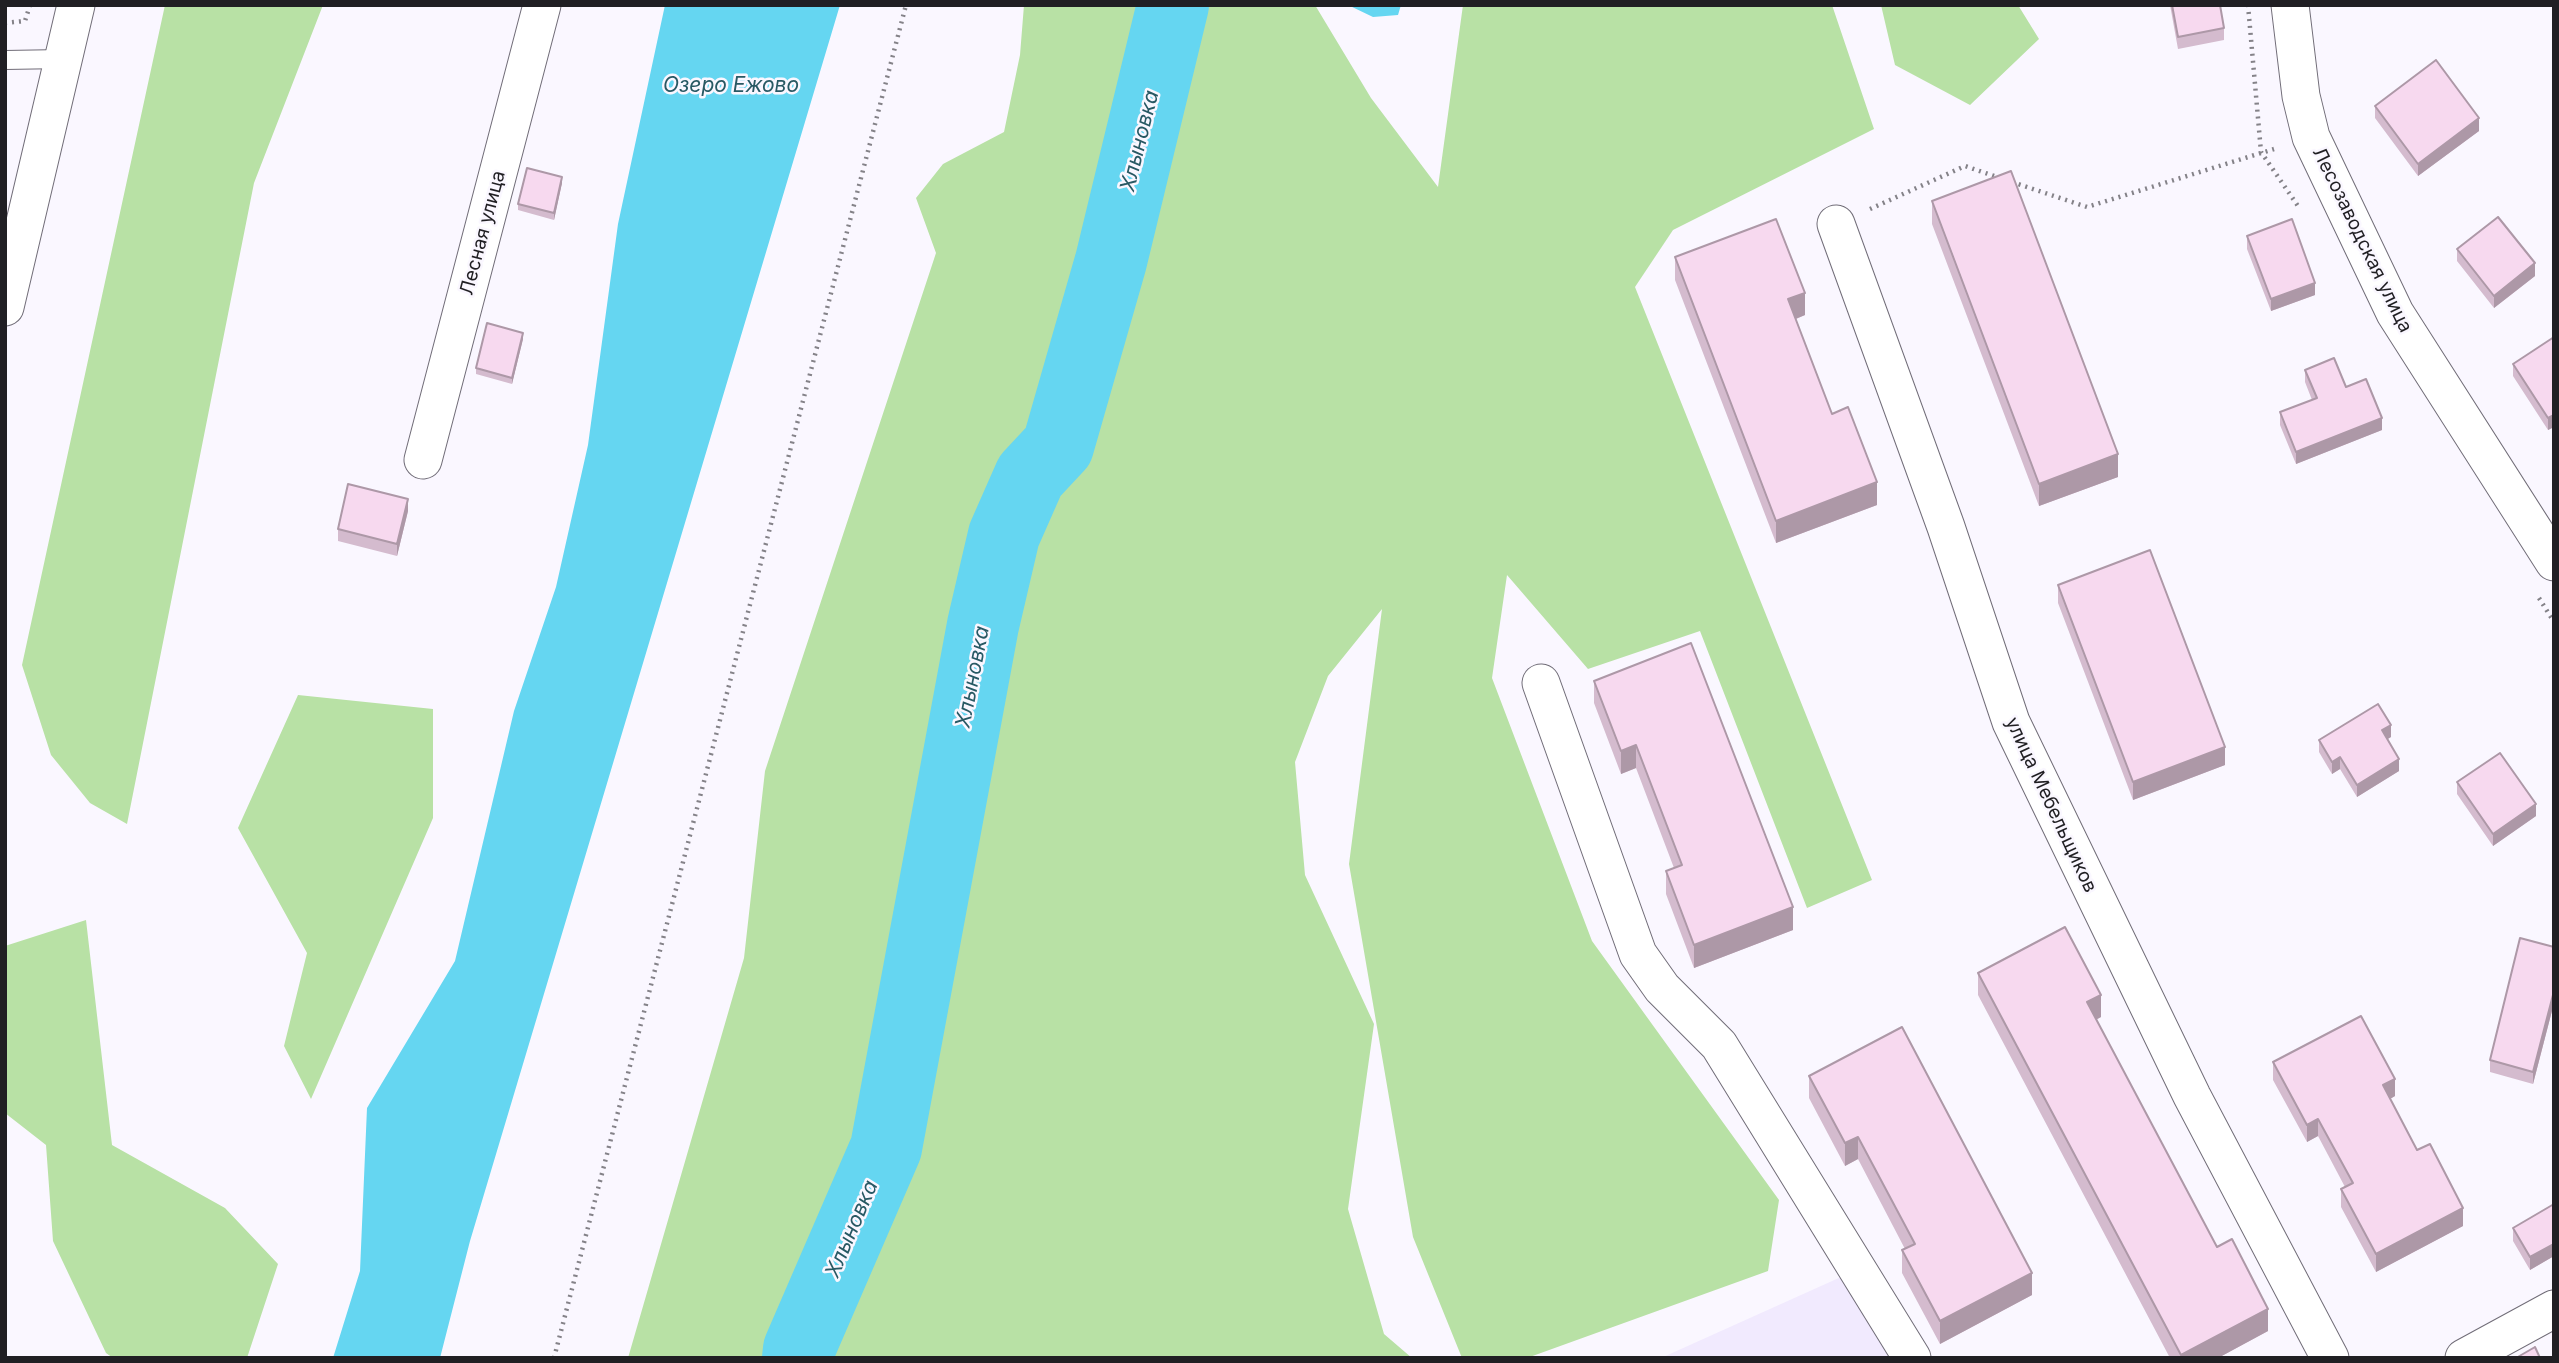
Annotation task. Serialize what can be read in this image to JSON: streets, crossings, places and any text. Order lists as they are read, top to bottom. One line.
{"streets":{"street":["Лесная улица","Лесозаводская улица","улица Мебельщиков"]},"water":["Озеро Ежово","Хлыновка"]}
